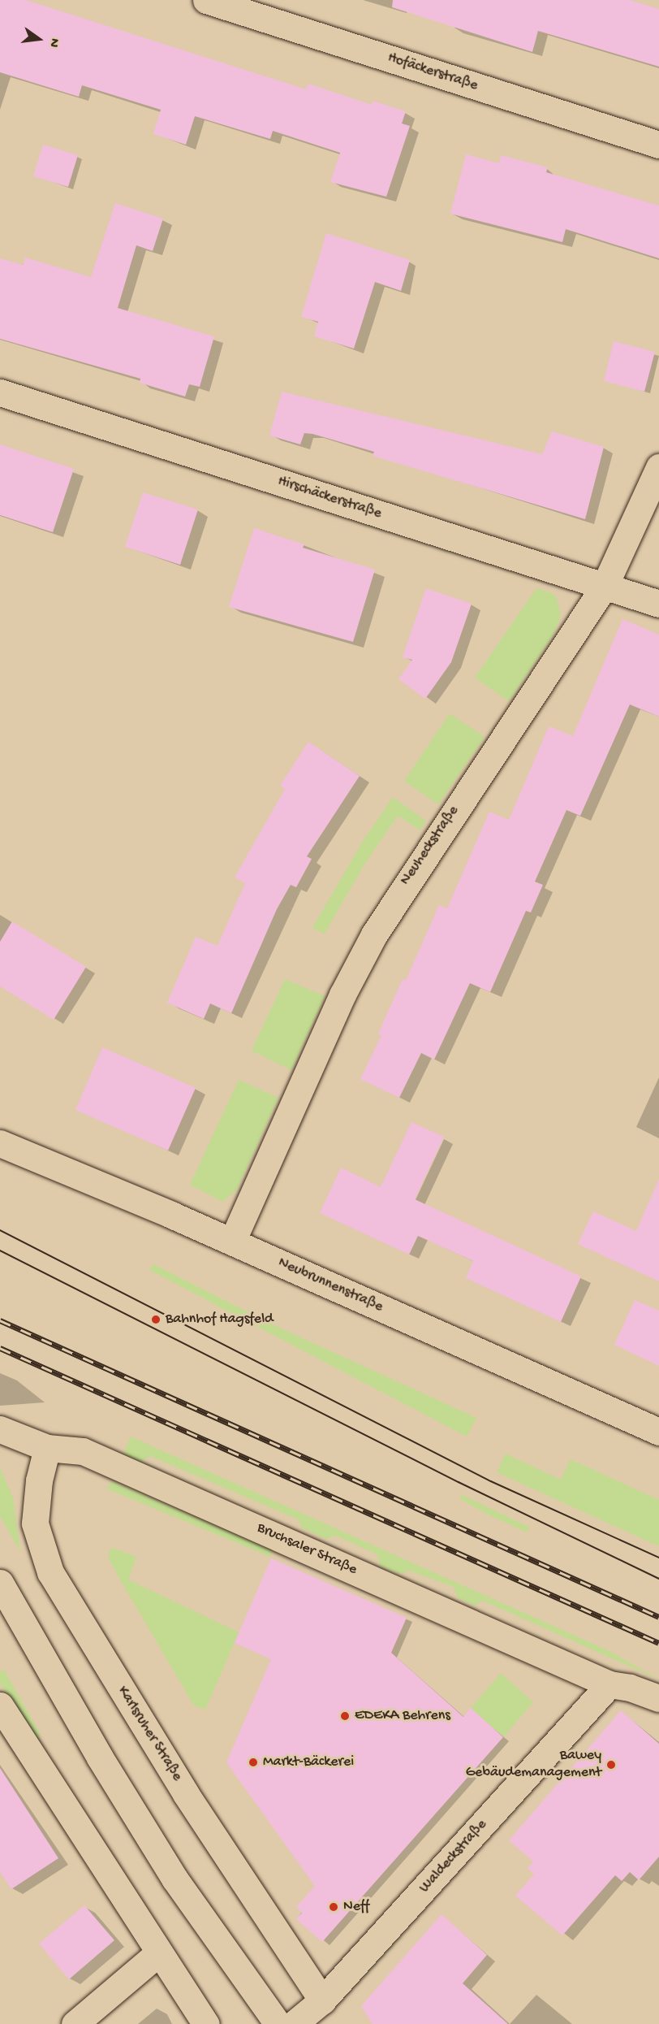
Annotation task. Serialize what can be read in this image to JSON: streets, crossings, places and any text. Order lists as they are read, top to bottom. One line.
{"streets":{"street":["Hofäckerstraße","Hirschäckerstraße","Neuheckstraße","Neubrunnenstraße","Bruchsaler Straße","Karlsruher Straße","Waldeckstraße"]},"crossings":[["Hirschäckerstraße","Neuheckstraße"],["Neuheckstraße","Neubrunnenstraße"],["Bruchsaler Straße","Karlsruher Straße"],["Bruchsaler Straße","Waldeckstraße"],["Karlsruher Straße","Waldeckstraße"]],"places":["Bahnhof Hagsfeld","EDEKA Behrens","Markt-Bäckerei","Bawey Gebäudemanagement","Neff"],"north":"right"}
